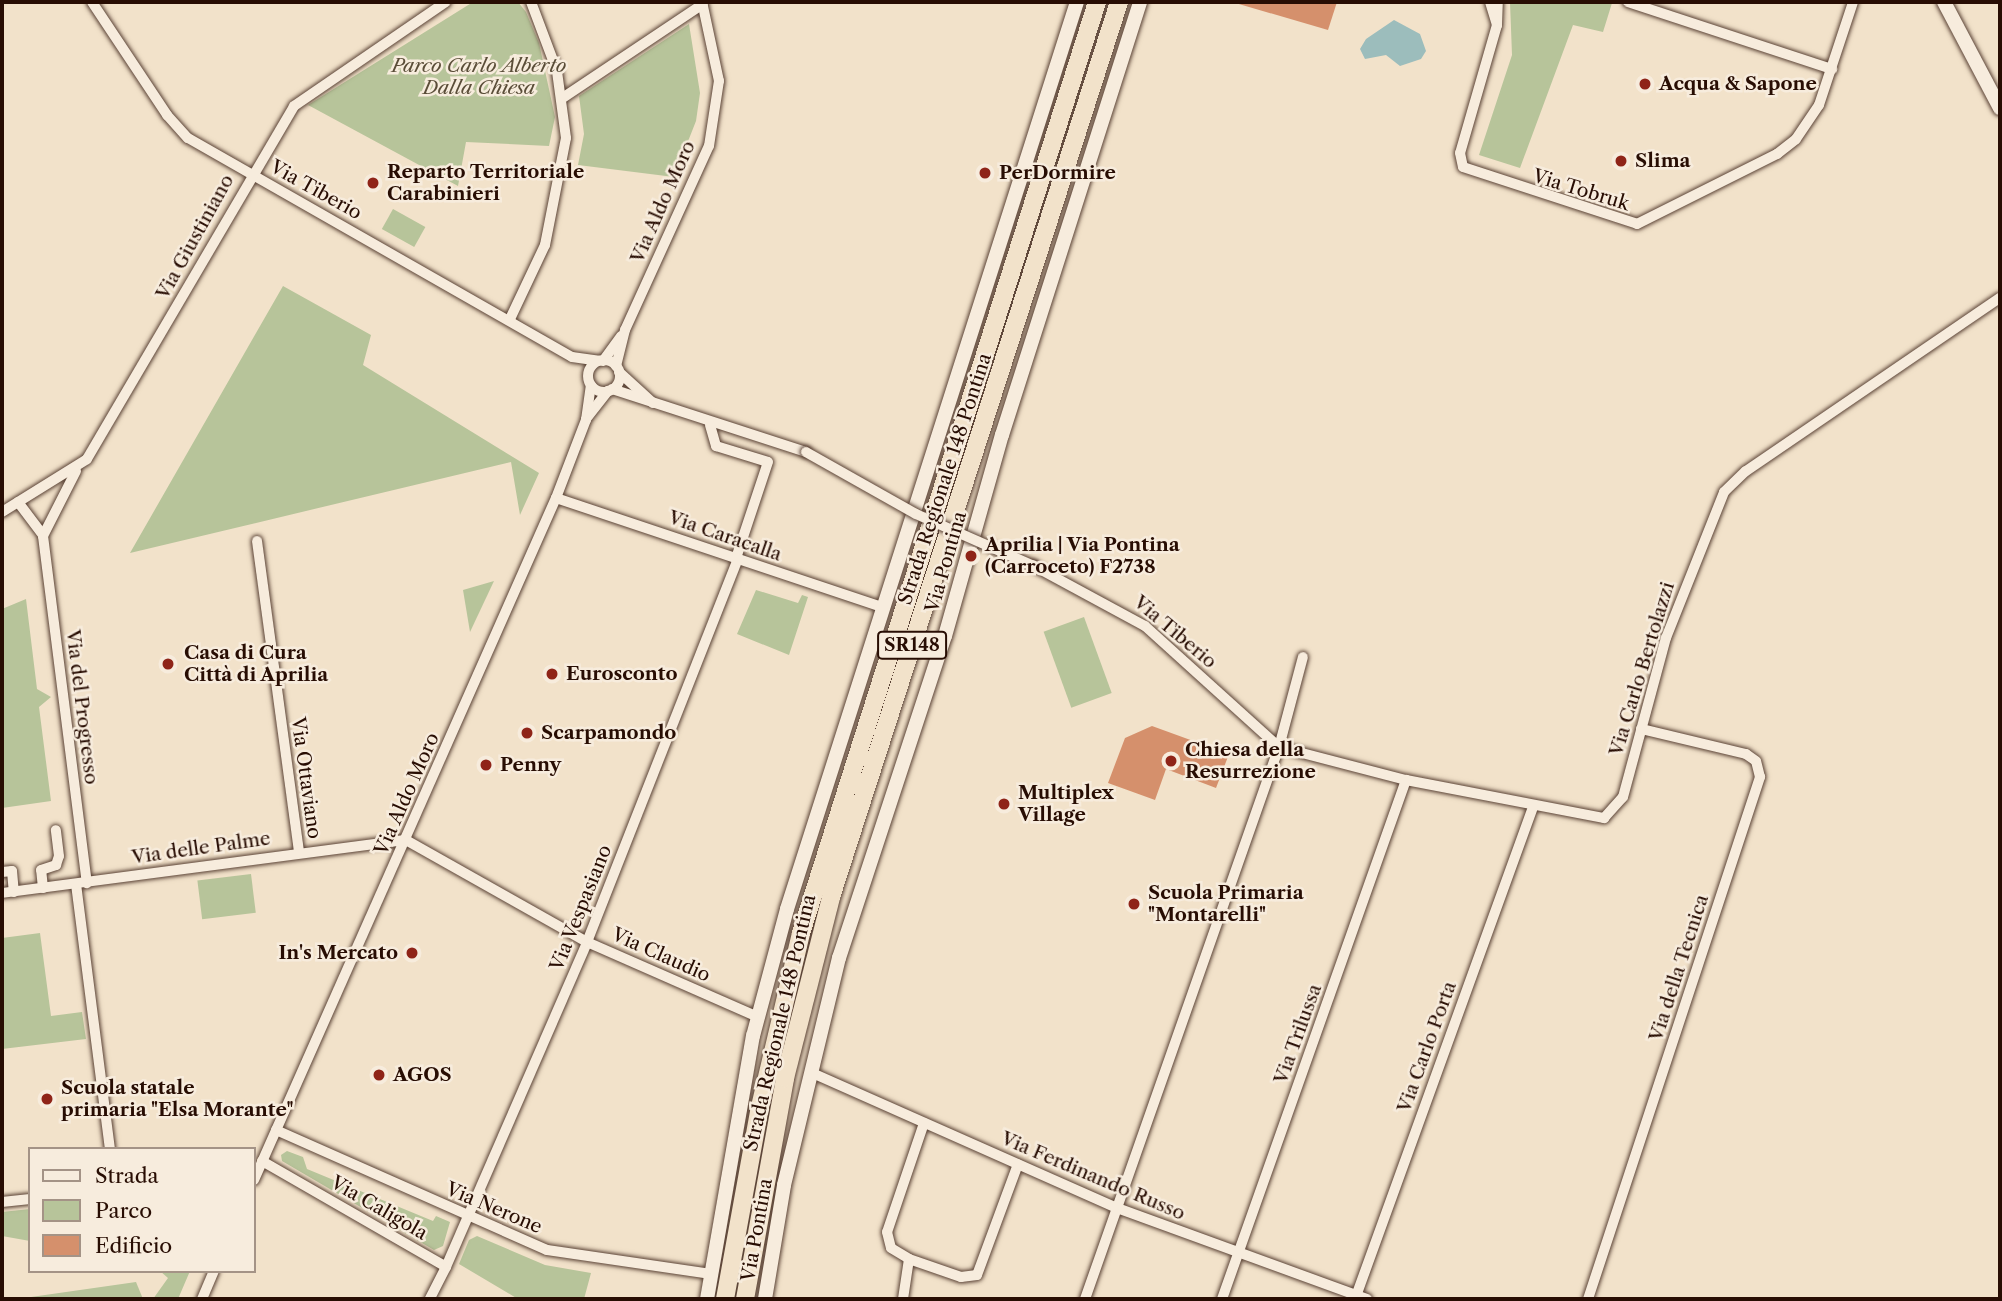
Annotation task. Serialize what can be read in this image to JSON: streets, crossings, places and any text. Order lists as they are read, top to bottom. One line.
{"streets":{"highway":["Strada Regionale 148 Pontina","SR148"],"street":["Via Tiberio","Via Tobruk","Via Aldo Moro","Via Giustiniano","Via Caracalla","Via Pontina","Via Carlo Bertolazzi","Via del Progresso","Via Ottaviano","Via delle Palme","Via Vespasiano","Via Claudio","Via della Tecnica","Via Trilussa","Via Carlo Porta","Via Ferdinando Russo","Via Caligola","Via Nerone"]},"crossings":[["Via Tiberio","Via Aldo Moro"],["Via Tiberio","Via Giustiniano"],["Via Tiberio","Via Carlo Bertolazzi"],["Via Tiberio","Via Vespasiano"],["Via Aldo Moro","Via Caracalla"],["Via Aldo Moro","Via delle Palme"],["Via Aldo Moro","Via Claudio"],["Via Aldo Moro","Via Caligola"],["Via Aldo Moro","Via Nerone"],["Via Giustiniano","Via del Progresso"],["Via Caracalla","Via Pontina"],["Via Caracalla","Via Vespasiano"],["Via Pontina","Via Claudio"],["Via Pontina","Via Ferdinando Russo"],["Via Pontina","Via Nerone"],["Via Carlo Bertolazzi","Via della Tecnica"],["Via Carlo Bertolazzi","Via Trilussa"],["Via Carlo Bertolazzi","Via Carlo Porta"],["Via del Progresso","Via delle Palme"],["Via Ottaviano","Via delle Palme"],["Via delle Palme","Via Claudio"],["Via Vespasiano","Via Claudio"],["Via Vespasiano","Via Caligola"],["Via Vespasiano","Via Nerone"],["Via Trilussa","Via Ferdinando Russo"],["Via Carlo Porta","Via Ferdinando Russo"]],"parks":["Parco Carlo Alberto Dalla Chiesa"],"places":["Acqua & Sapone","Slima","PerDormire","Reparto Territoriale Carabinieri","Aprilia | Via Pontina (Carroceto) F2738","Casa di Cura Città di Aprilia","Eurosconto","Scarpamondo","Chiesa della Resurrezione","Penny","Multiplex Village","Scuola Primaria \"Montarelli\"","In's Mercato","AGOS","Scuola statale primaria \"Elsa Morante\""],"legend":["Strada","Parco","Edificio"]}
